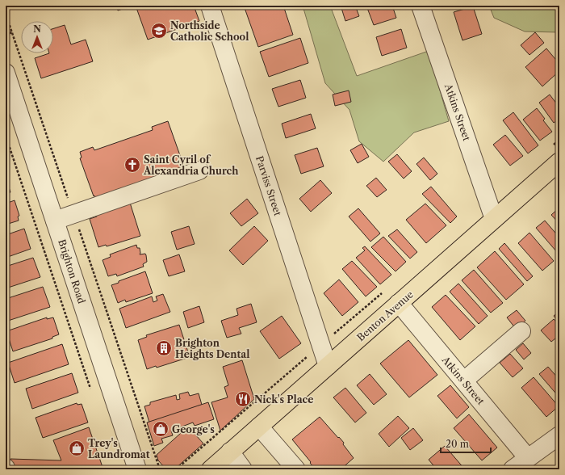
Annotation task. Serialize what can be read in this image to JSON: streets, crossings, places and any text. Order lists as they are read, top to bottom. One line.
{"streets":{"main road":["Benton Avenue"],"street":["Atkins Street","Parviss Street","Brighton Road"]},"crossings":[["Atkins Street","Benton Avenue"],["Parviss Street","Benton Avenue"]],"places":{"school or university":["Northside Catholic School"],"church":["Saint Cyril of Alexandria Church"],"building":["Brighton Heights Dental"],"restaurant":["Nick's Place"],"shop":["George's","Trey's Laundromat"]},"scale_bar":"20 m","north":"top"}
